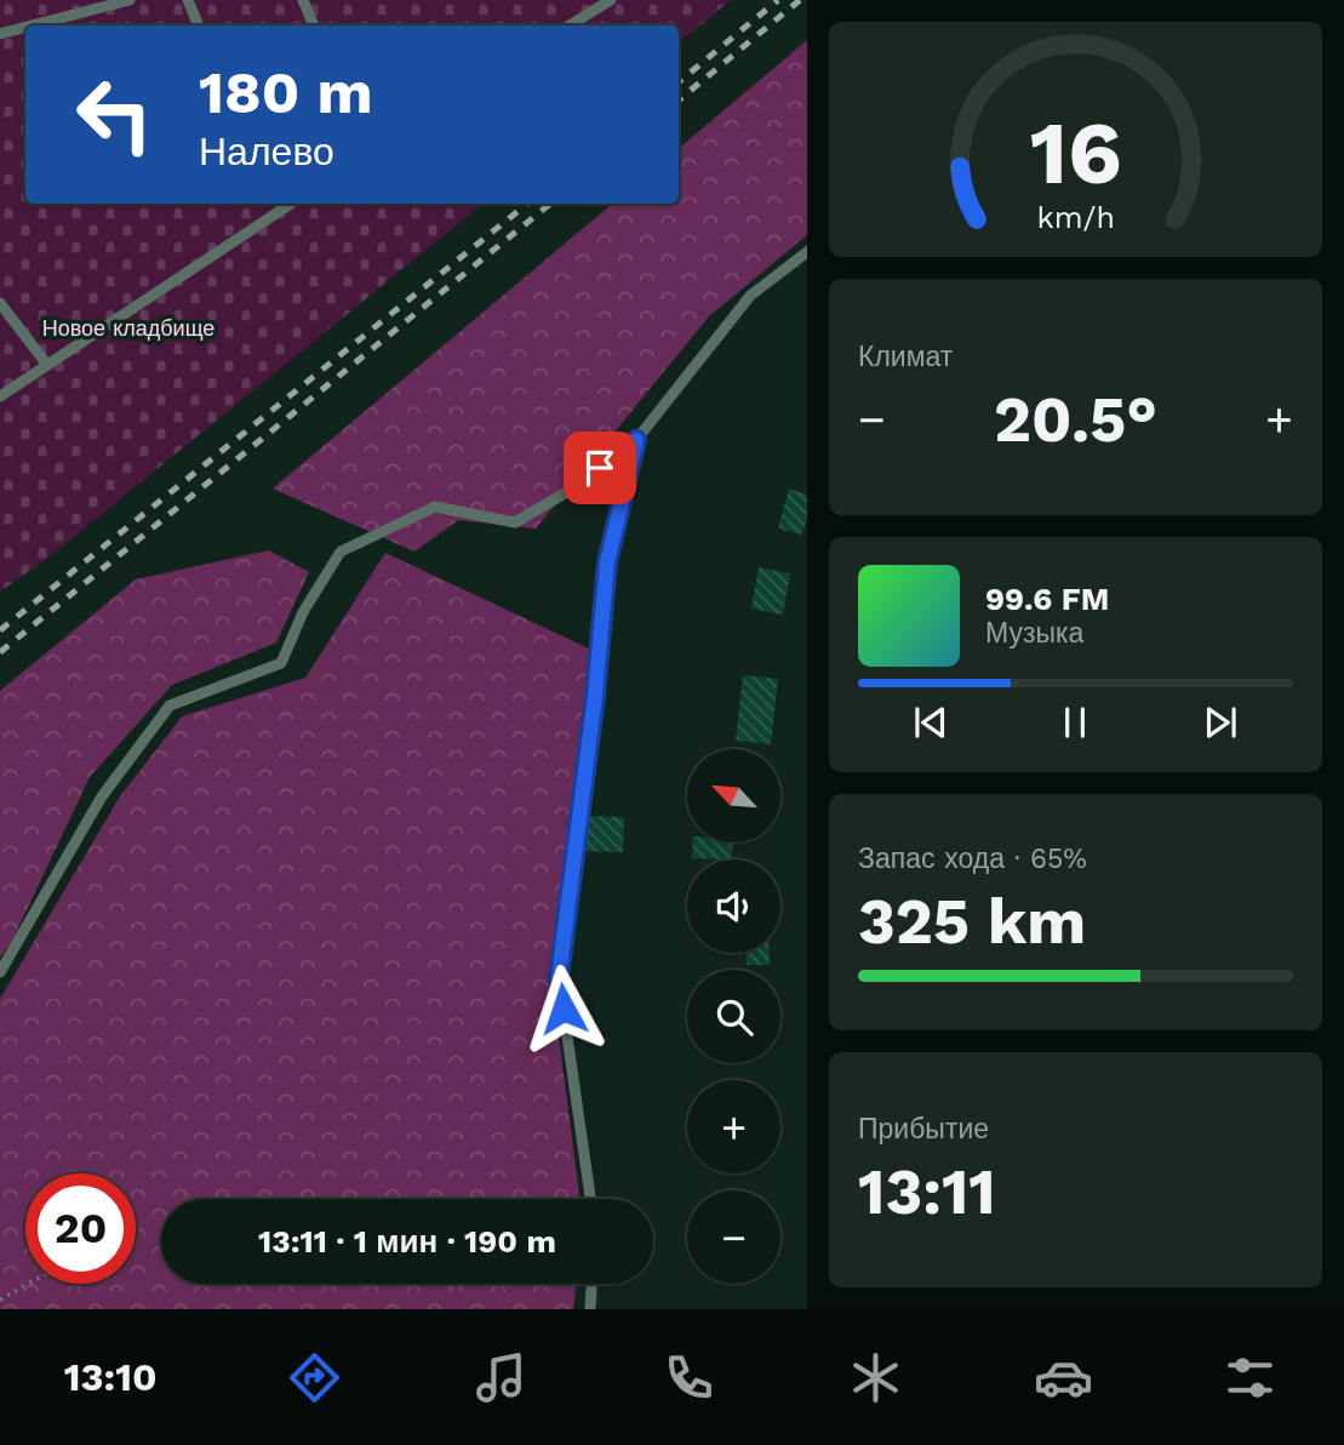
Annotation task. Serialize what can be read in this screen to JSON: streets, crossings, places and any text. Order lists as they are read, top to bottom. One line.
{"parks":["Новое кладбище"],"north":"top left","page":{"turn":["180 m","Налево"],"tile":["Климат",["Запас хода · 65%","325 km"],["Прибытие","13:11"]],"heat":["−","20.5°","+"],"song":["99.6 FM","Музыка"],"map_buttons":["+","−"],"limit":"20","trip":"13:11 · 1 мин · 190 m","tabs":"13:10","gauge":["16","km/h"]}}
